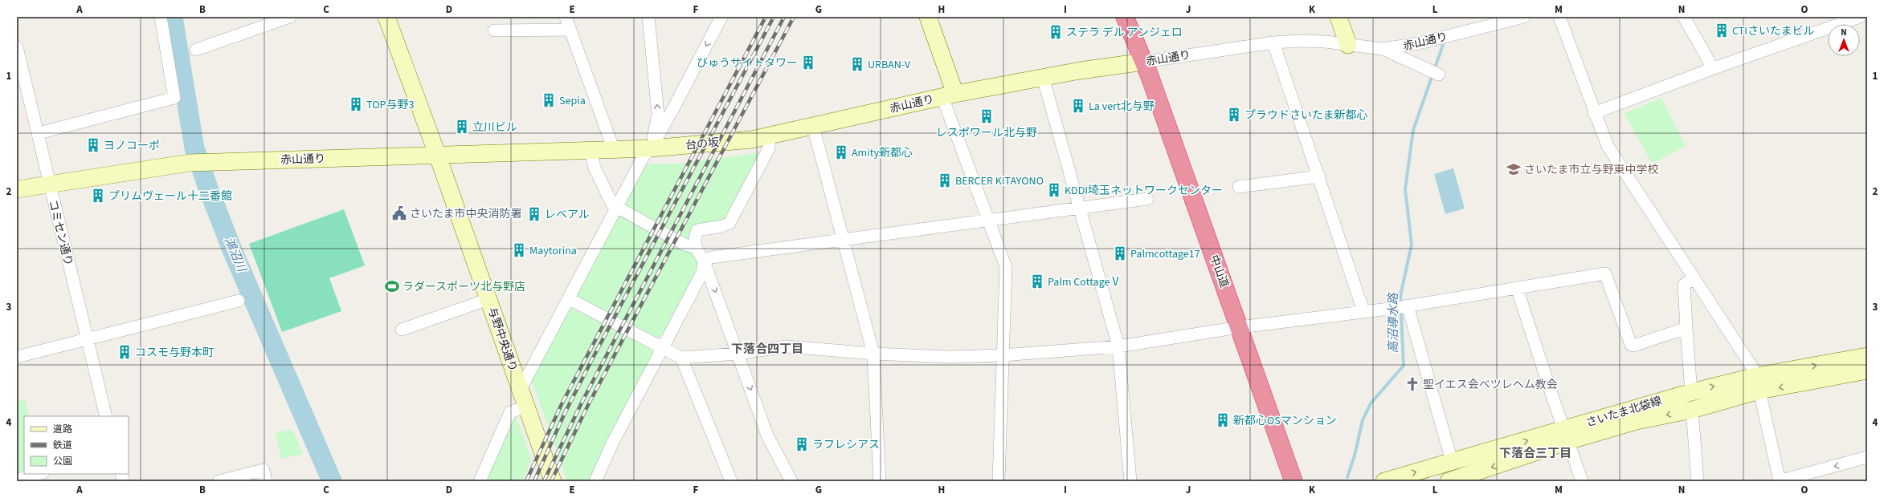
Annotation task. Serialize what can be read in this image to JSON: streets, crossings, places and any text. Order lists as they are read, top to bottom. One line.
{"streets":{"highway":["中山道"],"street":["赤山通り","台の坂","コミセン通り","与野中央通り","さいたま北袋線"]},"crossings":[["赤山通り","台の坂"],["赤山通り","コミセン通り"],["赤山通り","中山道"],["赤山通り","与野中央通り"]],"districts":["下落合四丁目","下落合三丁目"],"water":["鴻沼川","高沼導水路"],"places":{"building":["CTIさいたまビル","ステラ デル アンジェロ","びゅうサイトタワー","URBAN-V","Sepia","TOP与野3","La vert北与野","プラウドさいたま新都心","レスポワール北与野","立川ビル","ヨノコーポ","Amity新都心","BERCER KITAYONO","KDDI埼玉ネットワークセンター","プリムヴェール十二番館","レベアル","Maytorina","Palmcottage17","Palm CottageⅤ","コスモ与野本町","新都心OSマンション","ラフレシアス"],"school or university":["さいたま市立与野東中学校"],"public building":["さいたま市中央消防署"],"sports":["ラダースポーツ北与野店"],"church":["聖イエス会ベツレヘム教会"]},"legend":["道路","鉄道","公園"],"north":"top","grid":{"columns":["A","B","C","D","E","F","G","H","I","J","K","L","M","N","O"],"rows":["1","2","3","4"]}}
